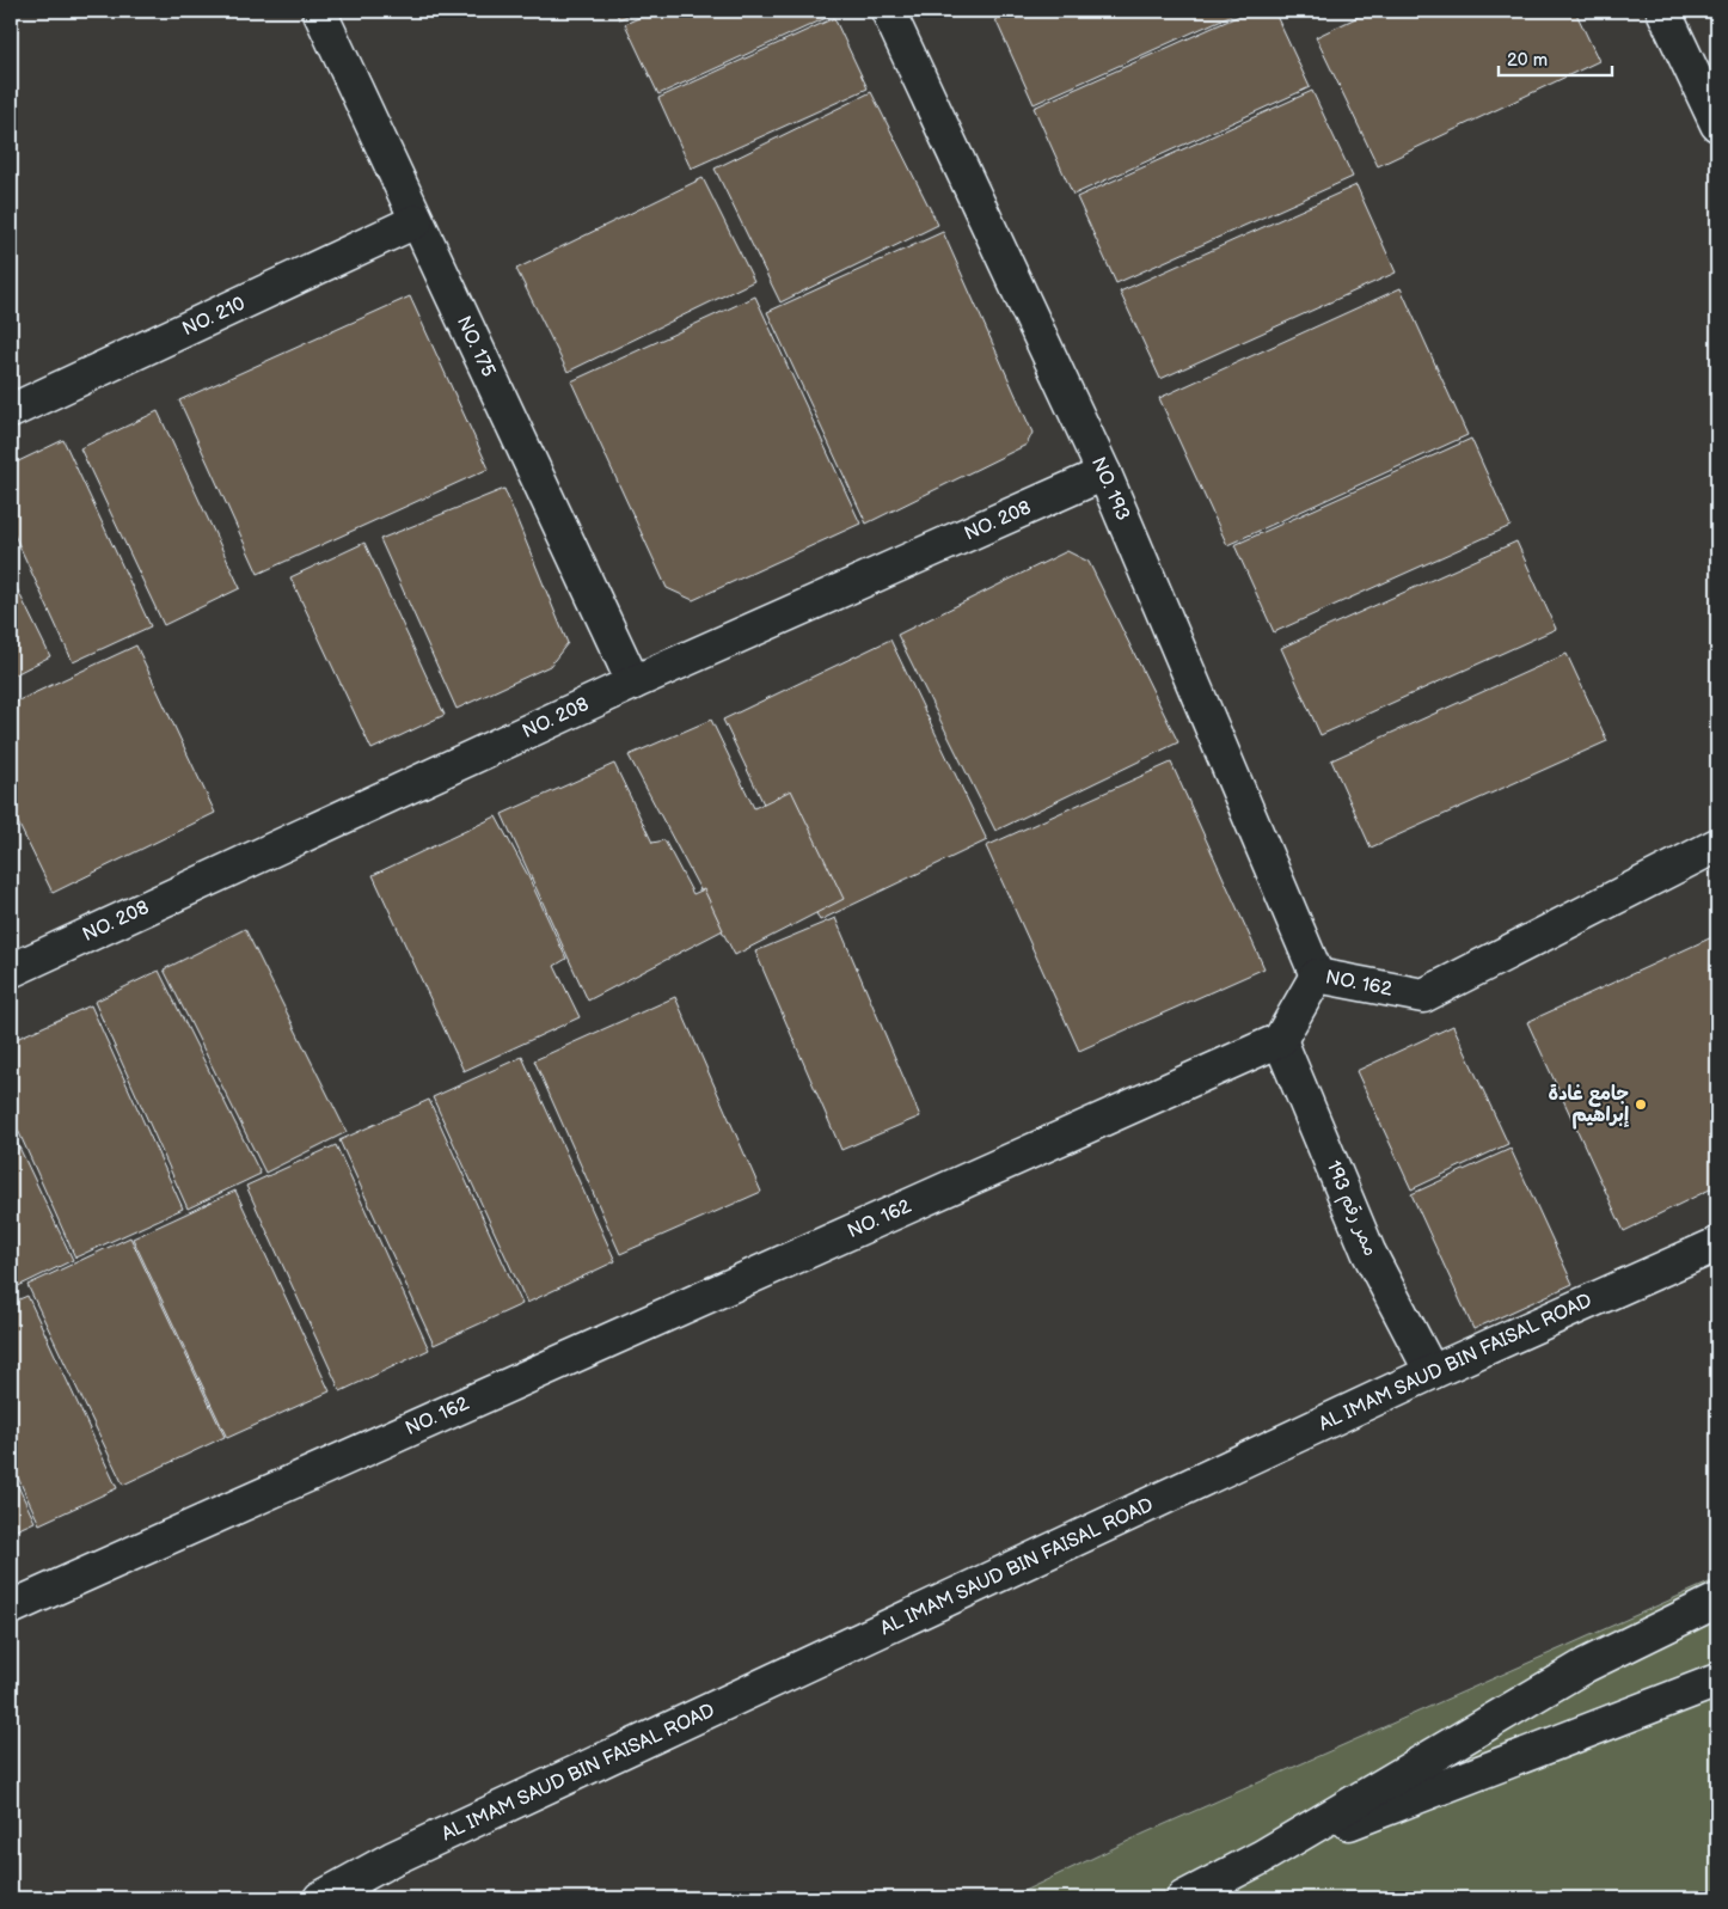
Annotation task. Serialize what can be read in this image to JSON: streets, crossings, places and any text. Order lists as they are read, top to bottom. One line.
{"streets":{"street":["NO. 210","NO. 175","NO. 193","NO. 208","NO. 162","ممر رقم 193","AL IMAM SAUD BIN FAISAL ROAD"]},"crossings":[["NO. 210","NO. 175"],["NO. 175","NO. 208"],["NO. 193","NO. 208"],["NO. 193","NO. 162"],["NO. 162","ممر رقم 193"],["ممر رقم 193","AL IMAM SAUD BIN FAISAL ROAD"]],"places":["جامع غادة إبراهيم"],"scale_bar":"20 m"}
